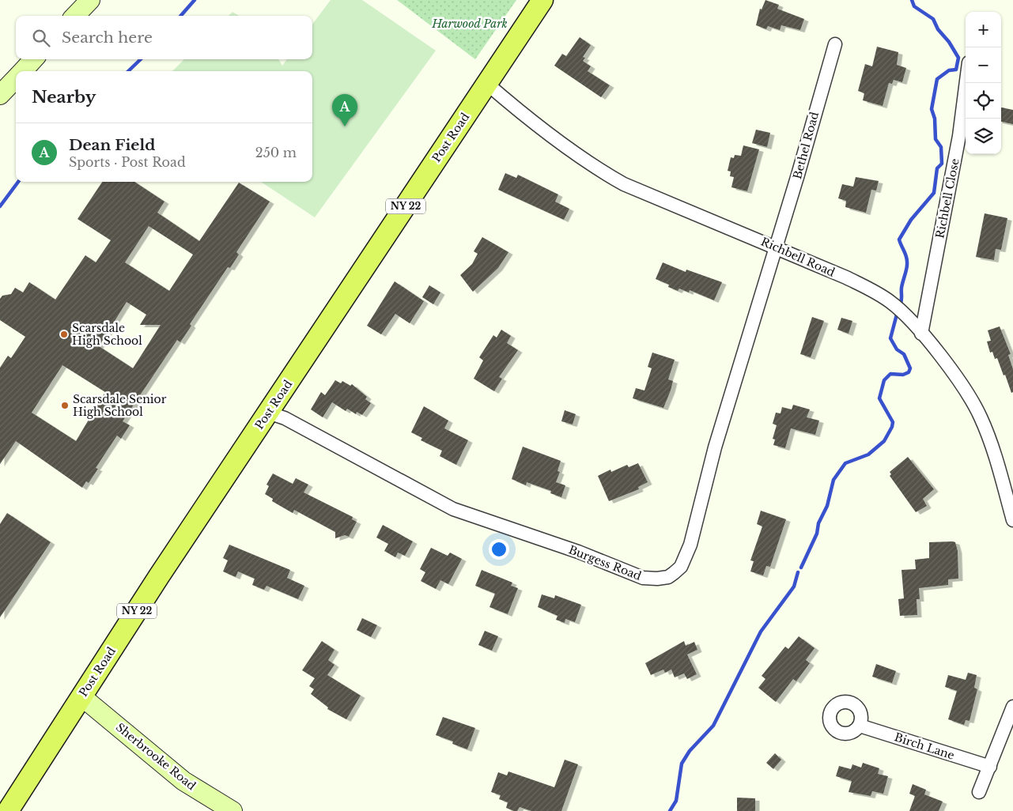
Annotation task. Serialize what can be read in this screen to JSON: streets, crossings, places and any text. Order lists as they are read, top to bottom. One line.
{"streets":{"main road":["Post Road","NY 22"],"street":["Bethel Road","Richbell Close","Richbell Road","Burgess Road","Birch Lane","Sherbrooke Road"]},"crossings":[["Post Road","Richbell Road"],["Post Road","Burgess Road"],["Post Road","Sherbrooke Road"],["Bethel Road","Richbell Road"],["Bethel Road","Burgess Road"],["Richbell Close","Richbell Road"],["Richbell Road","Burgess Road"]],"parks":["Harwood Park"],"places":["Scarsdale High School","Scarsdale Senior High School"],"page":{"map_buttons":["+","−"],"search":"Search here","heading":"Nearby","pins":"A","list":[{"mark":"A","name":"Dean Field","note":"Sports · Post Road","value":"250 m"}]}}
